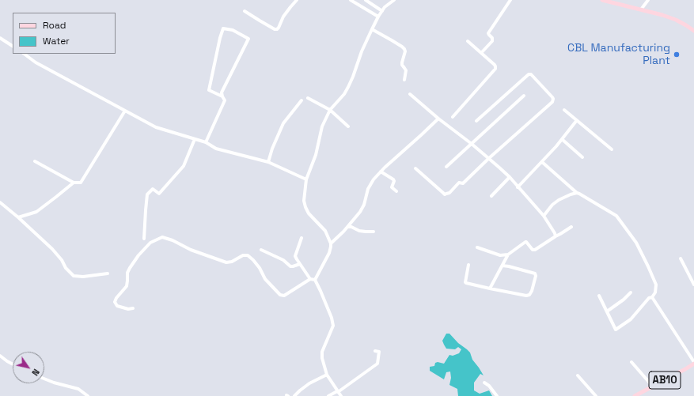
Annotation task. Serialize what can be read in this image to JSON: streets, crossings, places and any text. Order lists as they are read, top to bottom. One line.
{"streets":{"main road":["AB10"]},"places":["CBL Manufacturing Plant"],"legend":["Road","Water"],"north":"bottom right"}
